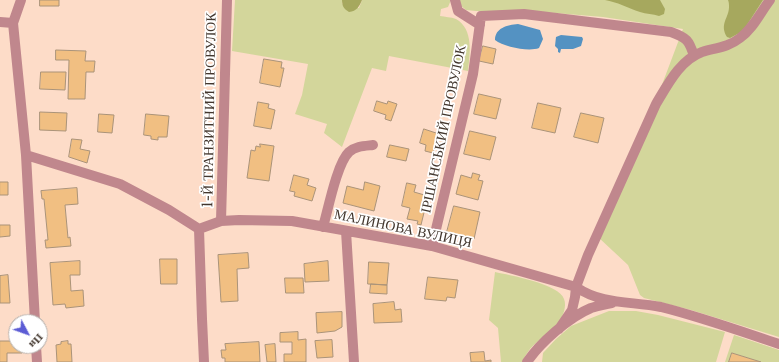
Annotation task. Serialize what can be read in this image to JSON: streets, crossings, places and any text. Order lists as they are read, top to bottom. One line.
{"streets":{"street":["1-Й ТРАНЗИТНИЙ ПРОВУЛОК","ІРШАНСЬКИЙ ПРОВУЛОК","МАЛИНОВА ВУЛИЦЯ"]},"crossings":[["1-Й ТРАНЗИТНИЙ ПРОВУЛОК","МАЛИНОВА ВУЛИЦЯ"],["ІРШАНСЬКИЙ ПРОВУЛОК","МАЛИНОВА ВУЛИЦЯ"]],"north":"bottom right"}
